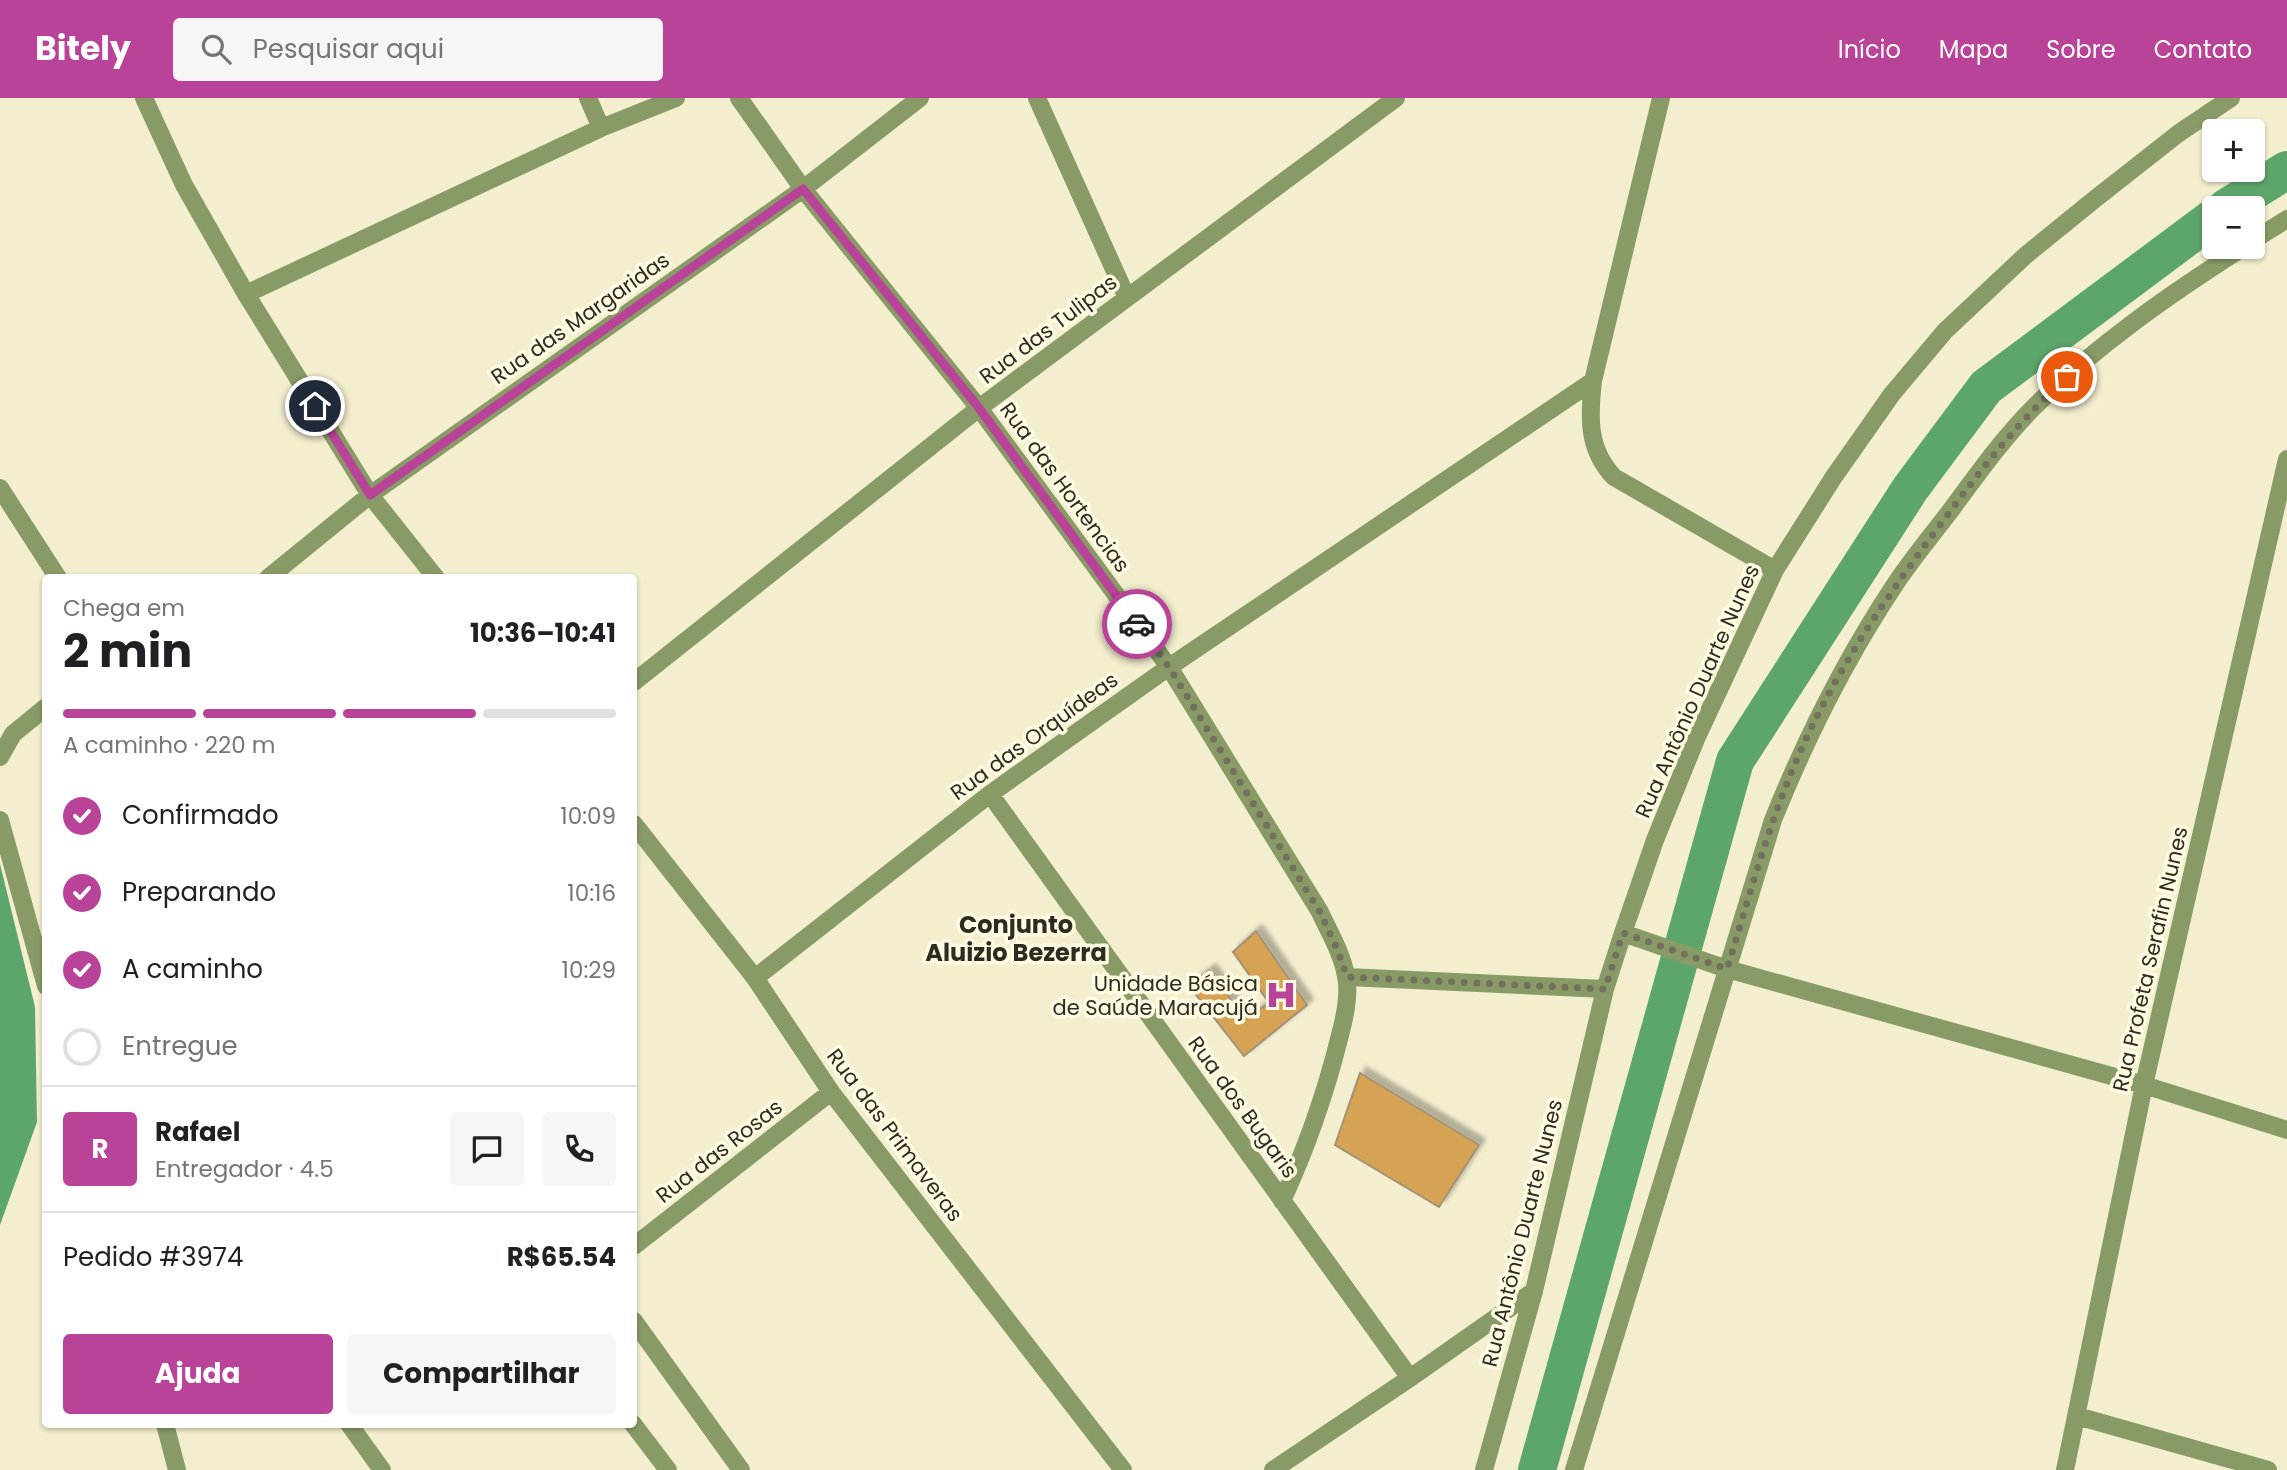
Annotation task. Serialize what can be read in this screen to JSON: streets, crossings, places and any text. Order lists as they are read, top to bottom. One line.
{"streets":{"street":["Rua das Margaridas","Rua das Tulipas","Rua das Hortencias","Rua Antônio Duarte Nunes","Rua das Orquídeas","Rua Profeta Serafin Nunes","Rua dos Bugaris","Rua das Primaveras","Rua das Rosas"]},"crossings":[["Rua das Margaridas","Rua das Hortencias"],["Rua das Tulipas","Rua das Hortencias"],["Rua das Hortencias","Rua das Orquídeas"],["Rua das Hortencias","Rua dos Bugaris"],["Rua das Orquídeas","Rua dos Bugaris"],["Rua das Orquídeas","Rua das Primaveras"],["Rua das Primaveras","Rua das Rosas"]],"districts":["Conjunto Aluizio Bezerra"],"places":{"hospital":["Unidade Básica de Saúde Maracujá"]},"page":{"header":"Bitely","search":"Pesquisar aqui","nav":["Início","Mapa","Sobre","Contato"],"map_buttons":["+","−"],"heading":["2 min","Chega em","10:36–10:41"],"panel":["Rafael","Entregador · 4.5","Pedido #3974","R$65.54"],"bar":"A caminho · 220 m","list":[["Confirmado","10:09"],["Preparando","10:16"],["A caminho","10:29"],"Entregue"],"round":"R","buttons":["Ajuda","Compartilhar"]}}
